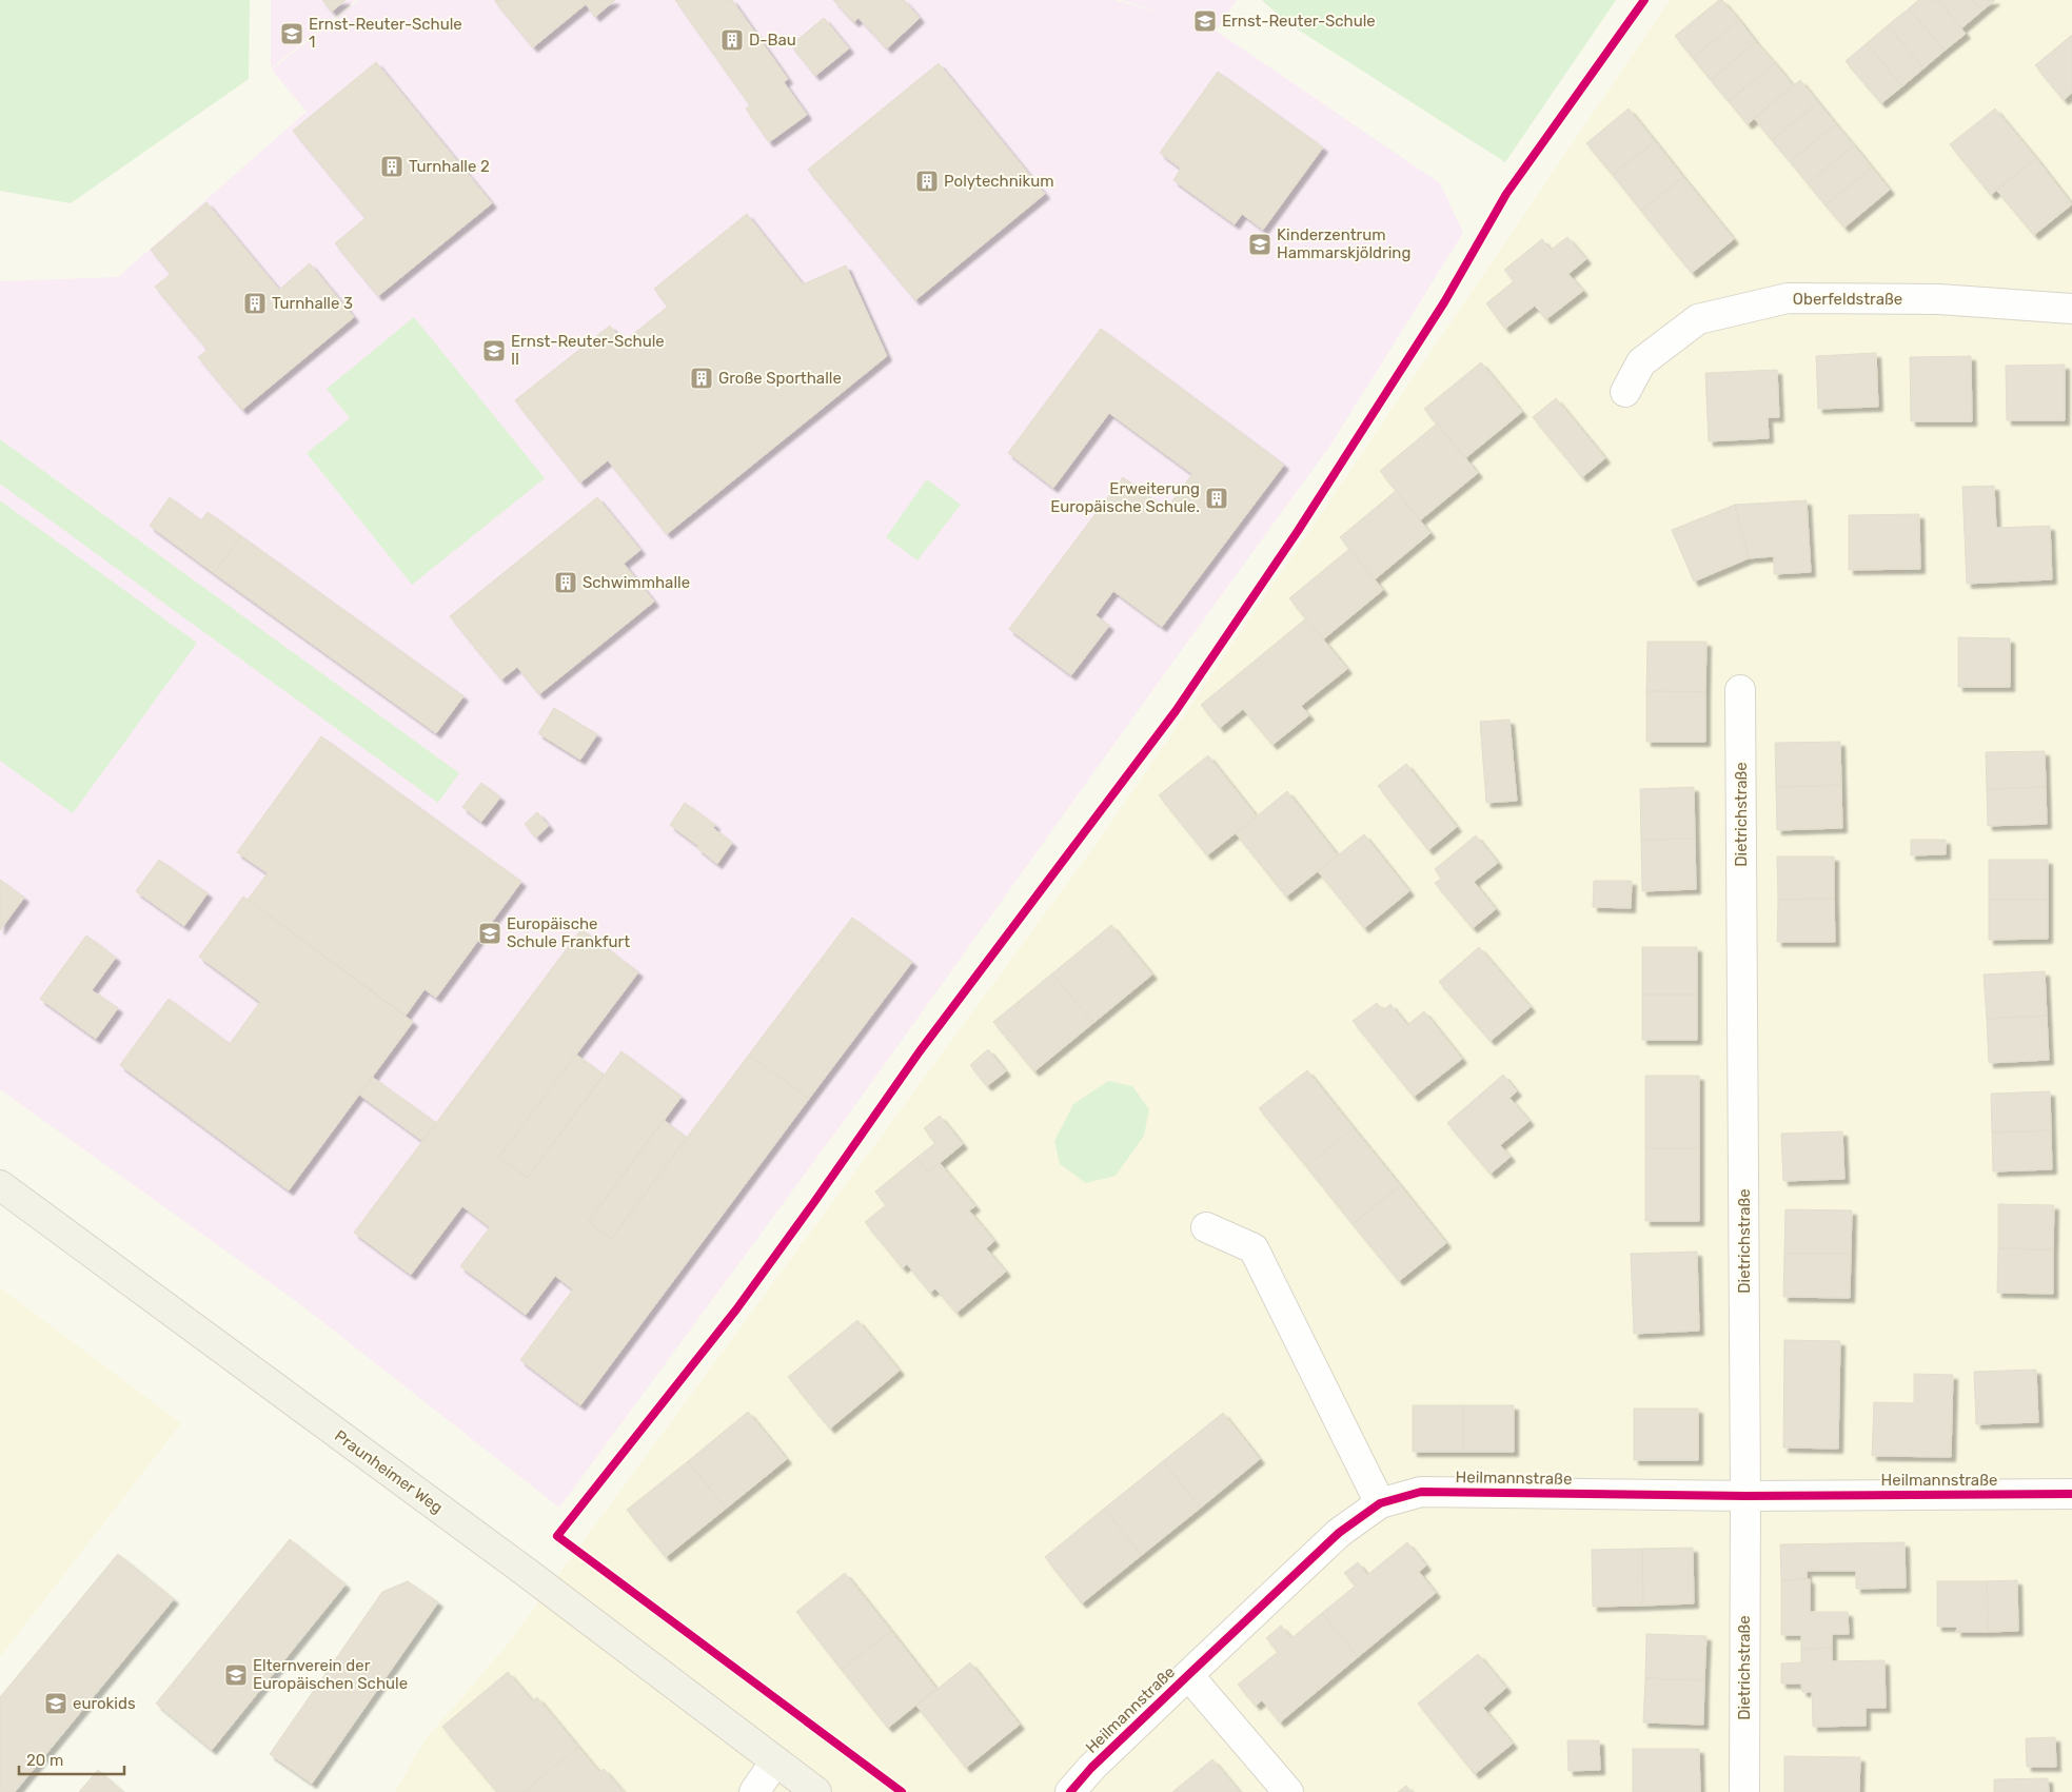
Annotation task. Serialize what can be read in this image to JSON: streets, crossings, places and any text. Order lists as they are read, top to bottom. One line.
{"streets":{"main road":["Praunheimer Weg"],"street":["Oberfeldstraße","Dietrichstraße","Heilmannstraße"]},"crossings":[["Dietrichstraße","Heilmannstraße"]],"places":{"school or university":["Ernst-Reuter-Schule","Ernst-Reuter-Schule 1","Kinderzentrum Hammarskjöldring","Ernst-Reuter-Schule II","Europäische Schule Frankfurt","Elternverein der Europäischen Schule","eurokids"],"building":["D-Bau","Turnhalle 2","Polytechnikum","Turnhalle 3","Große Sporthalle","Erweiterung Europäische Schule.","Schwimmhalle"]},"scale_bar":"20 m"}
